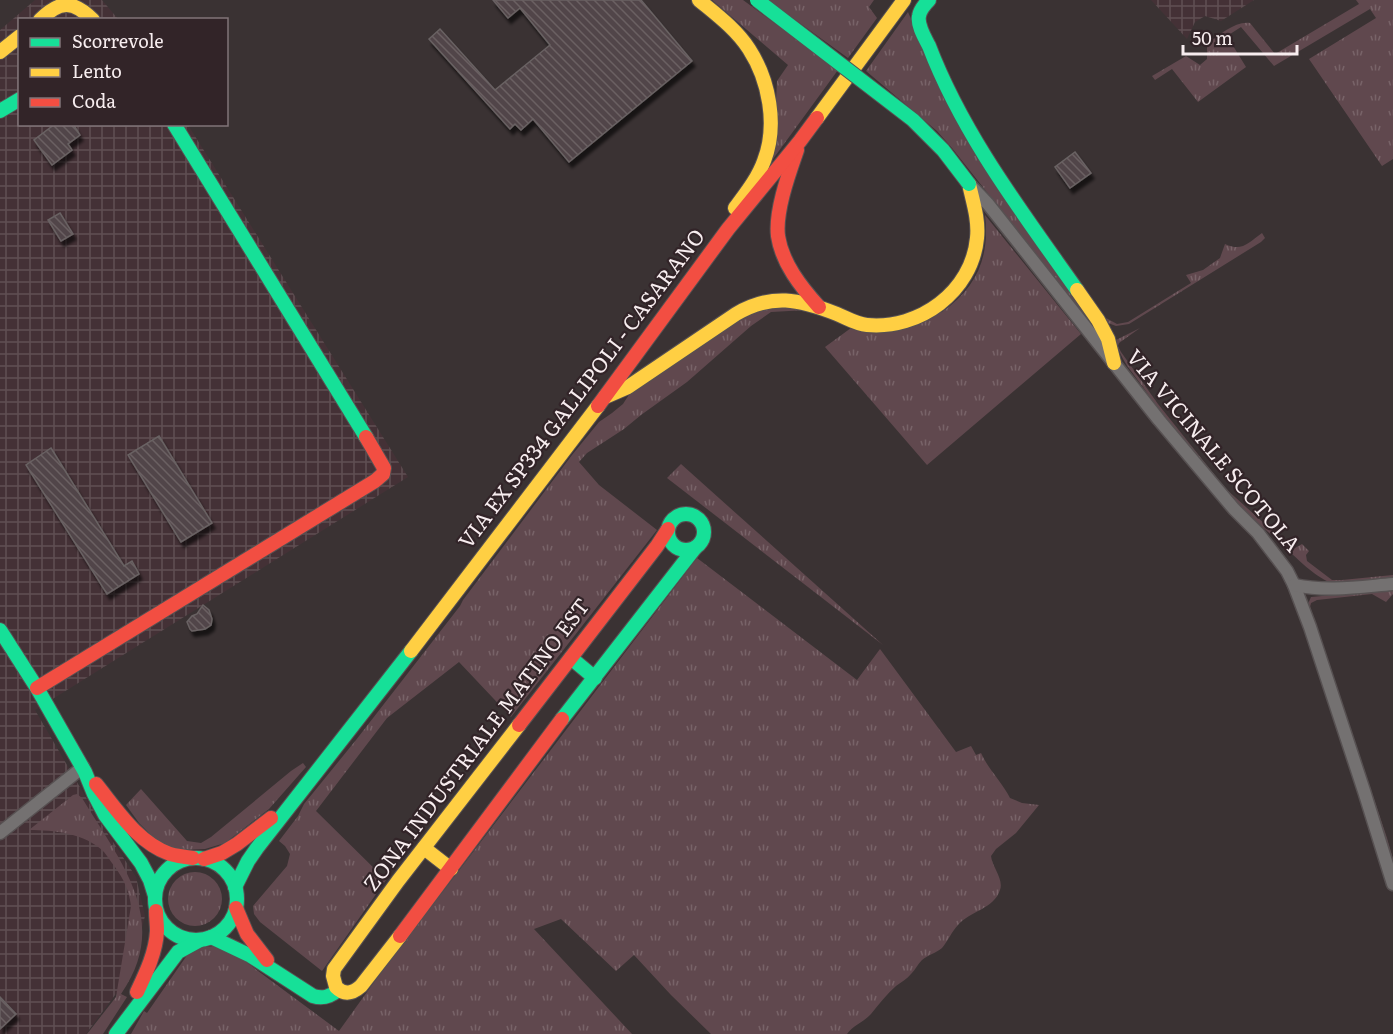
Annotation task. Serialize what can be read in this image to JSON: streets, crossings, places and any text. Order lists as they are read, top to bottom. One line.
{"streets":{"main road":["VIA EX SP334 GALLIPOLI - CASARANO","ZONA INDUSTRIALE MATINO EST"],"street":["VIA VICINALE SCOTOLA"]},"crossings":[["VIA EX SP334 GALLIPOLI - CASARANO","ZONA INDUSTRIALE MATINO EST"]],"legend":["Scorrevole","Lento","Coda"],"scale_bar":"50 m"}
